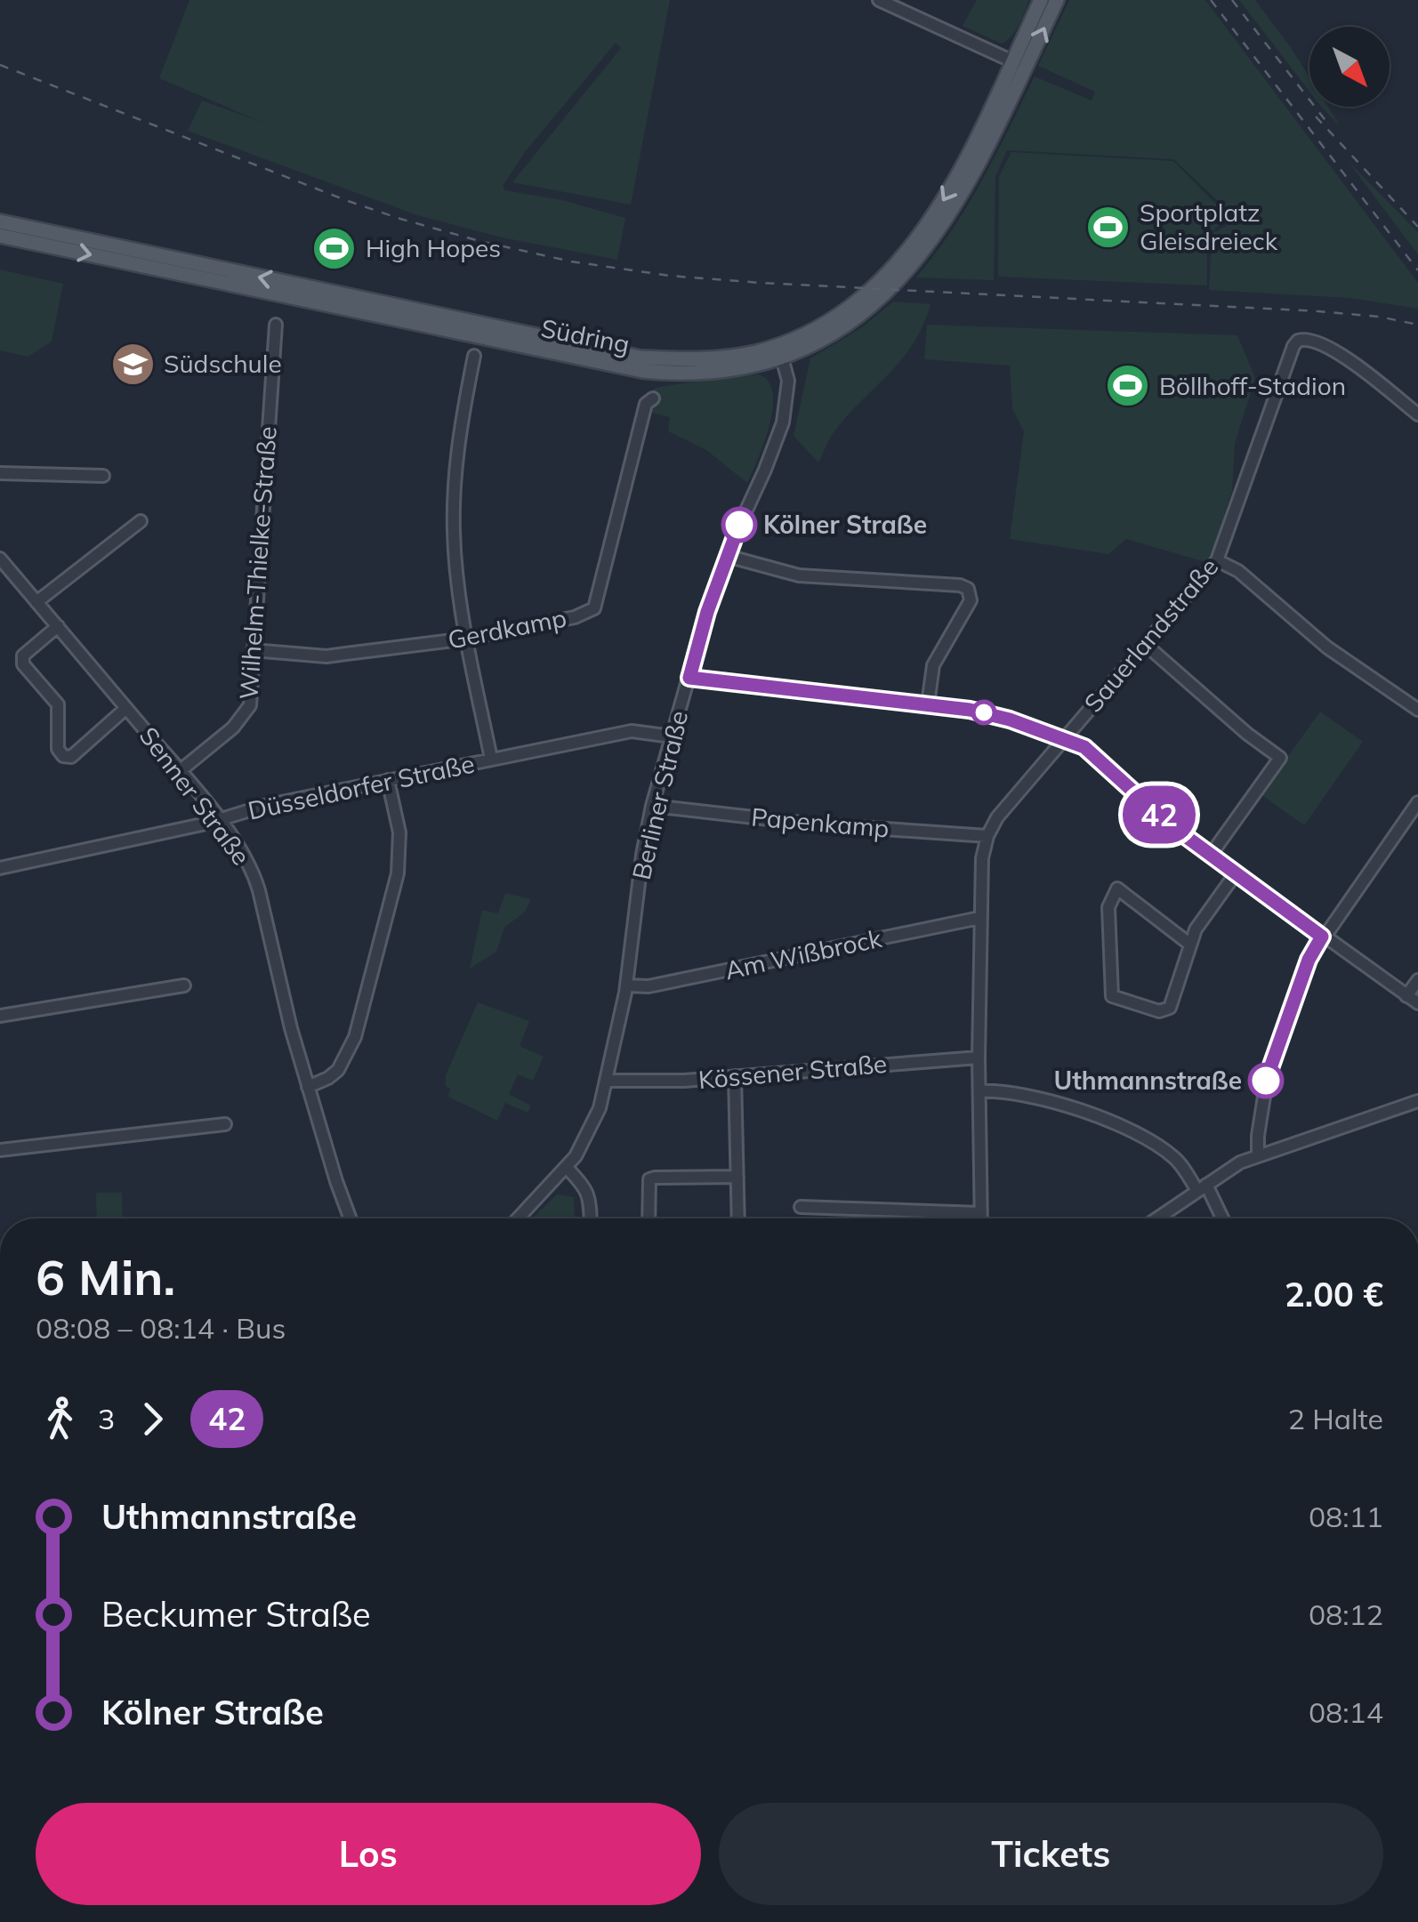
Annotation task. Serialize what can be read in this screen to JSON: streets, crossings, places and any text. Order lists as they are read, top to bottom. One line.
{"streets":{"main road":["Südring"],"street":["Wilhelm-Thielke-Straße","Gerdkamp","Sauerlandstraße","Düsseldorfer Straße","Berliner Straße","Senner Straße","Papenkamp","Am Wißbrock","Kössener Straße"]},"crossings":[["Südring","Berliner Straße"],["Wilhelm-Thielke-Straße","Gerdkamp"],["Wilhelm-Thielke-Straße","Senner Straße"],["Sauerlandstraße","Papenkamp"],["Sauerlandstraße","Am Wißbrock"],["Sauerlandstraße","Kössener Straße"],["Düsseldorfer Straße","Berliner Straße"],["Düsseldorfer Straße","Senner Straße"],["Berliner Straße","Papenkamp"],["Berliner Straße","Am Wißbrock"],["Berliner Straße","Kössener Straße"]],"places":{"sports":["Sportplatz Gleisdreieck","High Hopes","Böllhoff-Stadion"],"school or university":["Südschule"],"other":["Kölner Straße","Uthmannstraße"]},"lines":["bus line 42"],"north":"bottom right","page":{"on_map":"42","heading":["6 Min.","08:08 – 08:14 · Bus","2.00 €"],"legs":["3","42","2 Halte"],"list":[{"name":"Uthmannstraße","value":"08:11"},{"name":"Beckumer Straße","value":"08:12"},{"name":"Kölner Straße","value":"08:14"}],"buttons":["Los","Tickets"]}}
